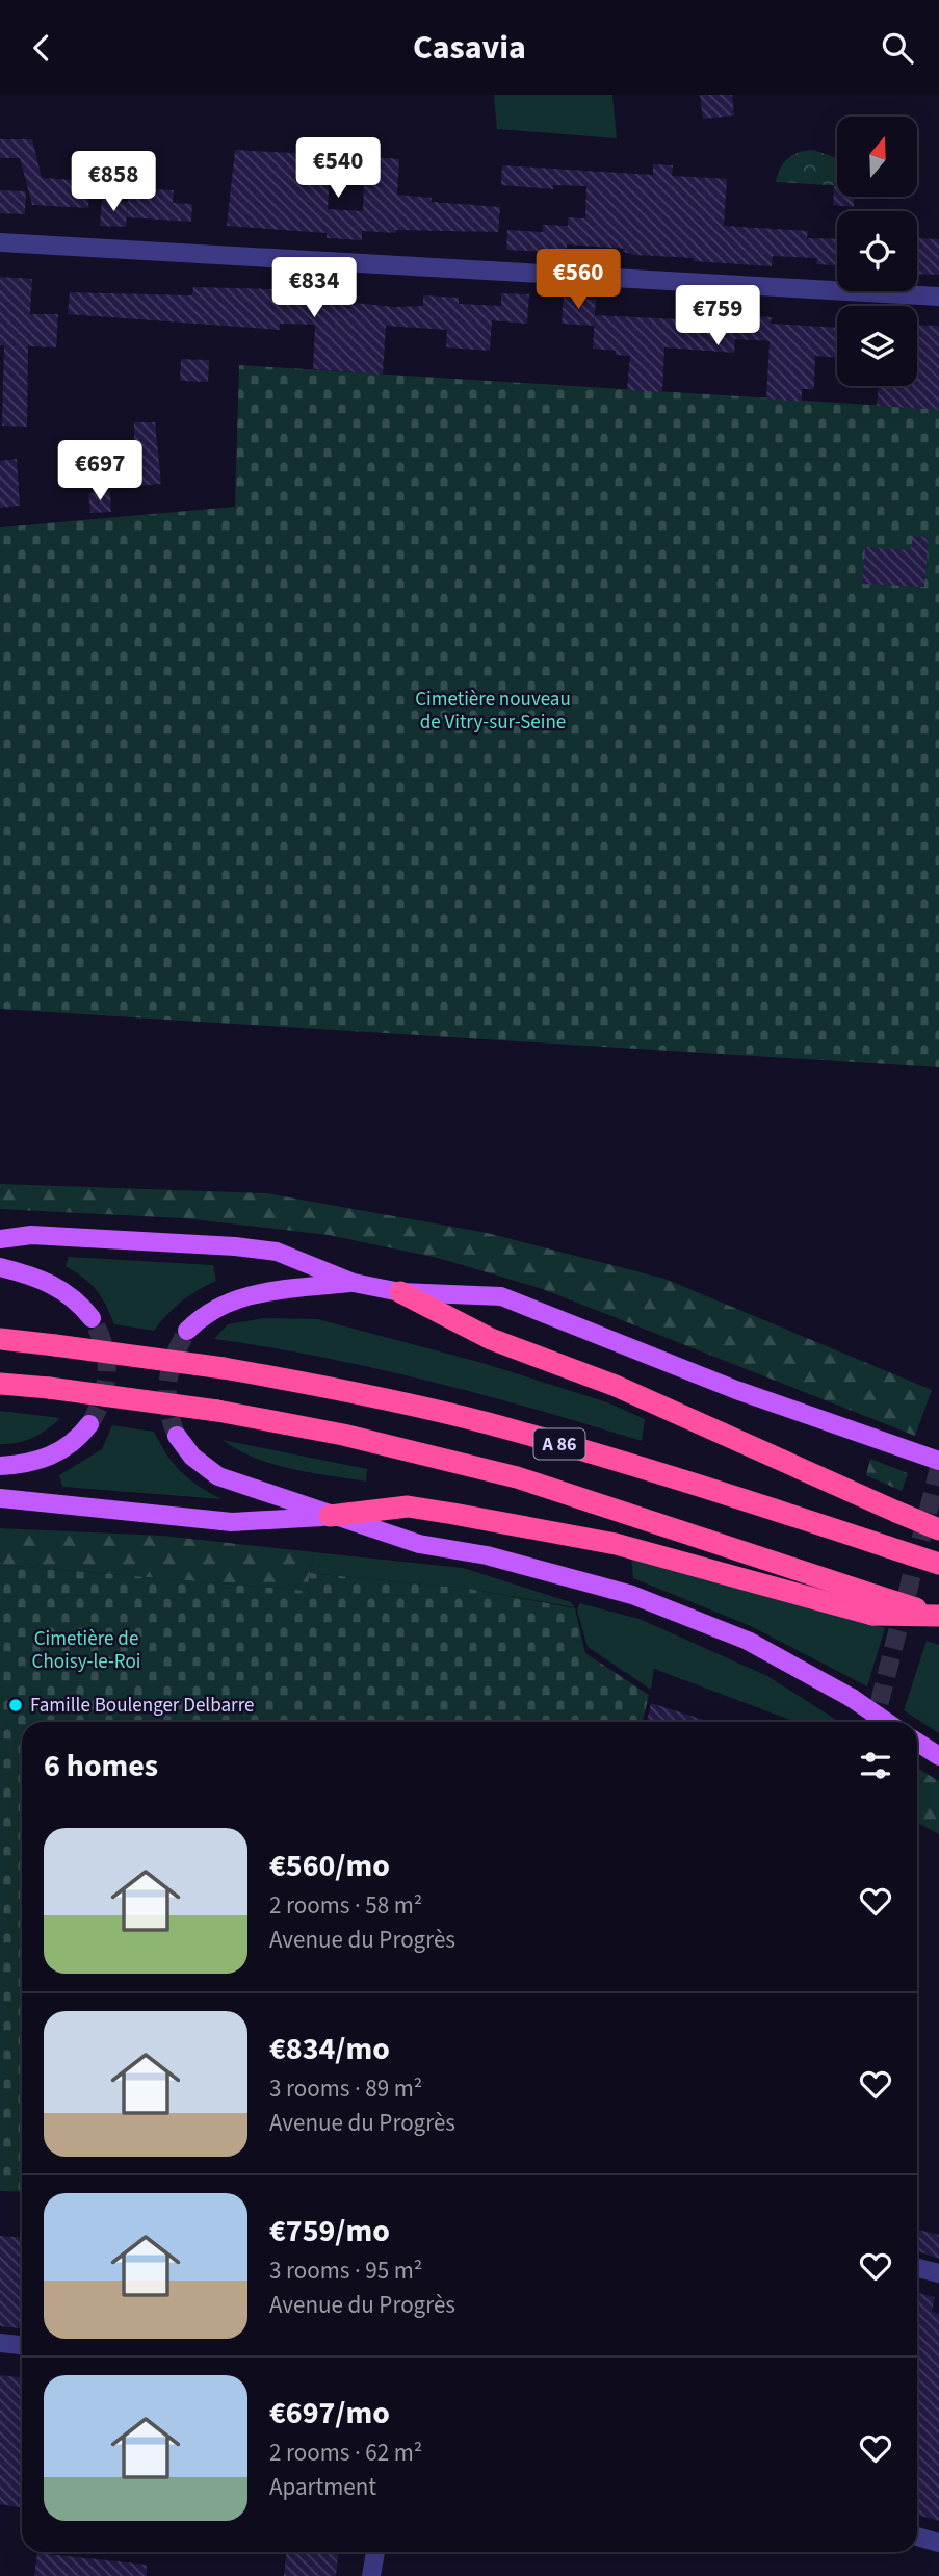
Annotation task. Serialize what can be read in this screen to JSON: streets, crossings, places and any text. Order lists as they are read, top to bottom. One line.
{"streets":{"highway":["A 86"]},"parks":["Cimetière nouveau de Vitry-sur-Seine","Cimetière de Choisy-le-Roi"],"places":["Famille Boulenger Delbarre"],"north":"top","page":{"header":"Casavia","price":["€540","€858","€560","€834","€759","€697"],"heading":"6 homes","list":[{"name":"€560/mo","note":"2 rooms · 58 m² · Avenue du Progrès"},{"name":"€834/mo","note":"3 rooms · 89 m² · Avenue du Progrès"},{"name":"€759/mo","note":"3 rooms · 95 m² · Avenue du Progrès"},{"name":"€697/mo","note":"2 rooms · 62 m² · Apartment"}]}}
